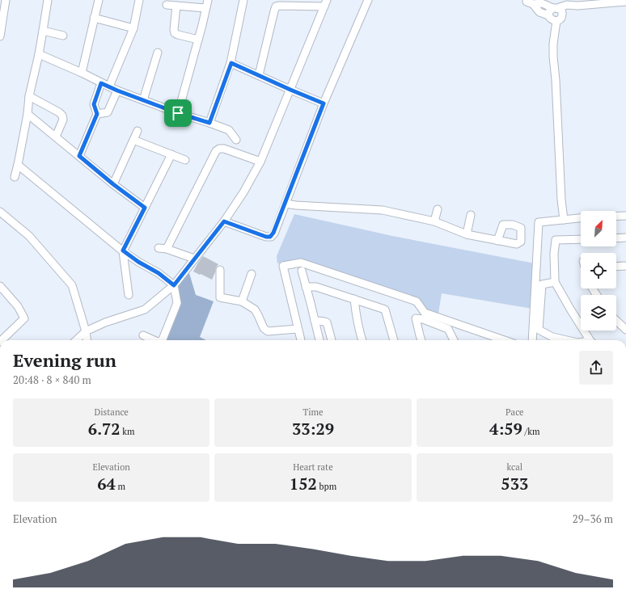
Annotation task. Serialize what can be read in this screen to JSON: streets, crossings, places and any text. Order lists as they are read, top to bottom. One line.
{"north":"top right","page":{"heading":["Evening run","20:48 · 8 × 840 m"],"stats":[["Distance","6.72 km"],["Time","33:29"],["Pace","4:59 /km"],["Elevation","64 m"],["Heart rate","152 bpm"],["kcal","533"]],"chart":["Elevation","29–36 m"]}}
